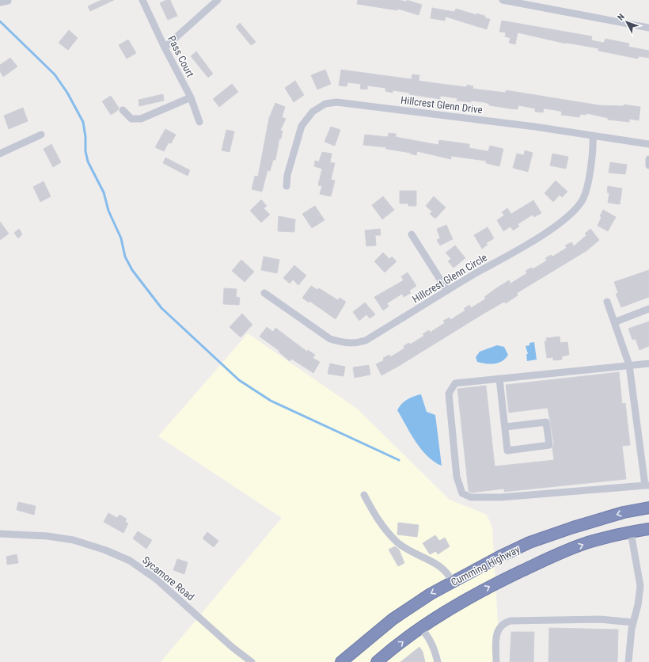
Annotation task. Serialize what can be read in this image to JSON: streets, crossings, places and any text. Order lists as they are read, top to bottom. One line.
{"streets":{"highway":["Cumming Highway"],"street":["Pass Court","Hillcrest Glenn Drive","Hillcrest Glenn Circle","Sycamore Road"]},"crossings":[["Hillcrest Glenn Drive","Hillcrest Glenn Circle"]],"north":"top left"}
